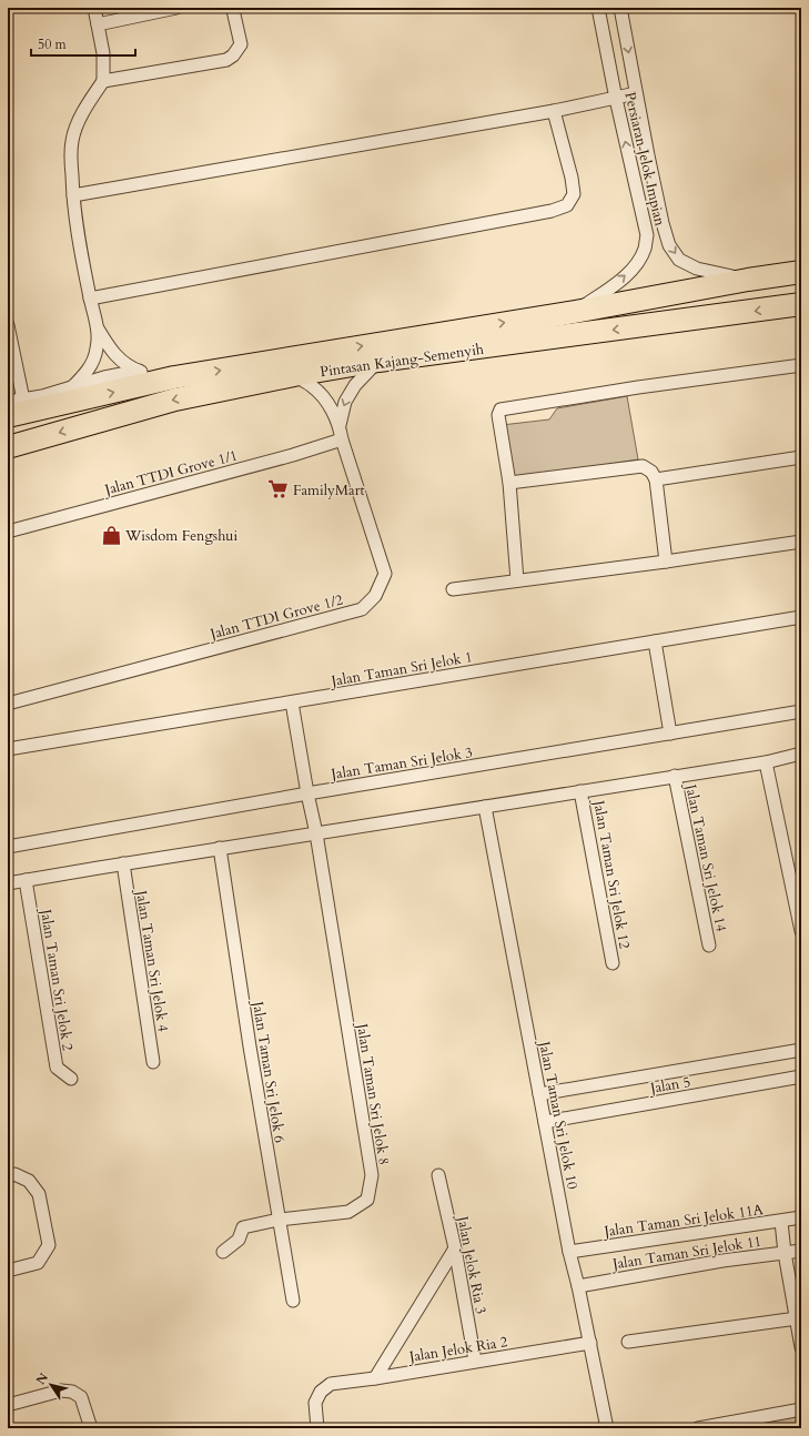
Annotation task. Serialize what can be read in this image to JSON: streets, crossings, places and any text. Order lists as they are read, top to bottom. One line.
{"streets":{"highway":["Pintasan Kajang-Semenyih"],"street":["Persiaran Jelok Impian","Jalan TTDI Grove 1/1","Jalan TTDI Grove 1/2","Jalan Taman Sri Jelok 1","Jalan Taman Sri Jelok 3","Jalan Taman Sri Jelok 14","Jalan Taman Sri Jelok 12","Jalan Taman Sri Jelok 4","Jalan Taman Sri Jelok 2","Jalan Taman Sri Jelok 6","Jalan 5","Jalan Taman Sri Jelok 8","Jalan Taman Sri Jelok 10","Jalan Taman Sri Jelok 11A","Jalan Taman Sri Jelok 11","Jalan Jelok Ria 3","Jalan Jelok Ria 2"]},"crossings":[["Persiaran Jelok Impian","Pintasan Kajang-Semenyih"],["Jalan TTDI Grove 1/1","Jalan TTDI Grove 1/2"],["Jalan Taman Sri Jelok 1","Jalan Taman Sri Jelok 8"],["Jalan Taman Sri Jelok 3","Jalan Taman Sri Jelok 8"],["Jalan Taman Sri Jelok 6","Jalan Taman Sri Jelok 8"],["Jalan 5","Jalan Taman Sri Jelok 10"],["Jalan Taman Sri Jelok 10","Jalan Taman Sri Jelok 11A"],["Jalan Taman Sri Jelok 10","Jalan Taman Sri Jelok 11"],["Jalan Taman Sri Jelok 10","Jalan Jelok Ria 2"],["Jalan Jelok Ria 3","Jalan Jelok Ria 2"]],"places":{"supermarket":["FamilyMart"],"shop":["Wisdom Fengshui"]},"scale_bar":"50 m","north":"top left"}
